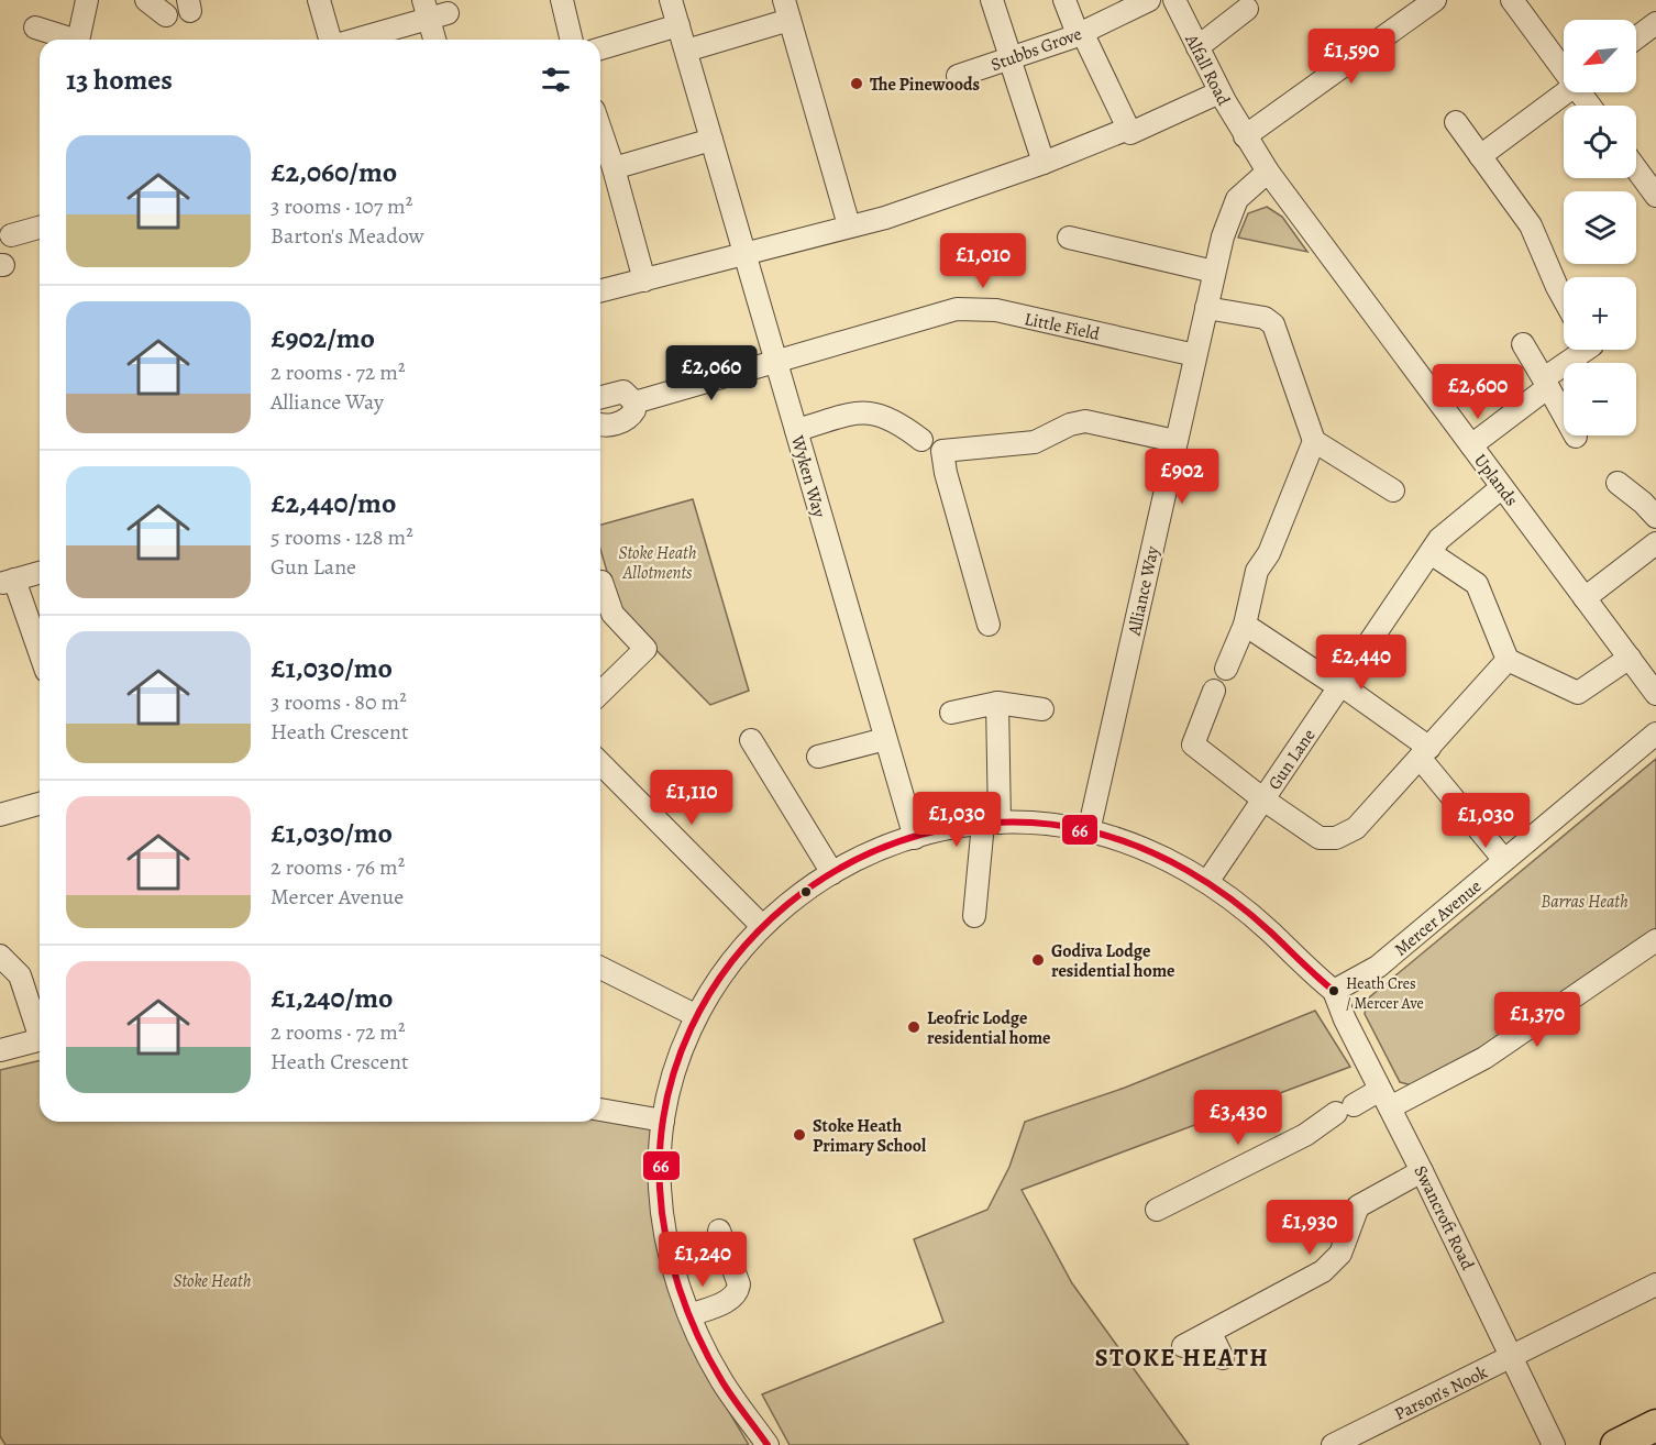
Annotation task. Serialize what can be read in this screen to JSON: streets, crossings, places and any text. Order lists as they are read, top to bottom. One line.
{"streets":{"street":["Stubbs Grove","Alfall Road","Little Field","Wyken Way","Uplands","Alliance Way","Gun Lane","Mercer Avenue","Swancroft Road","Parson's Nook"]},"crossings":[["Alfall Road","Uplands"],["Little Field","Wyken Way"],["Little Field","Alliance Way"],["Uplands","Alliance Way"],["Uplands","Gun Lane"],["Mercer Avenue","Swancroft Road"],["Swancroft Road","Parson's Nook"]],"districts":["STOKE HEATH"],"parks":["Stoke Heath Allotments","Barras Heath","Stoke Heath"],"places":["The Pinewoods","Godiva Lodge residential home","Heath Cres / Mercer Ave","Leofric Lodge residential home","Stoke Heath Primary School"],"lines":["transit line 66"],"north":"bottom left","page":{"map_buttons":["+","−"],"price":["£1,590","£1,010","£2,060","£2,600","£902","£2,440","£1,110","£1,030","£1,030","£1,370","£3,430","£1,930","£1,240"],"heading":"13 homes","list":[{"name":"£2,060/mo","note":"3 rooms · 107 m² · Barton's Meadow"},{"name":"£902/mo","note":"2 rooms · 72 m² · Alliance Way"},{"name":"£2,440/mo","note":"5 rooms · 128 m² · Gun Lane"},{"name":"£1,030/mo","note":"3 rooms · 80 m² · Heath Crescent"},{"name":"£1,030/mo","note":"2 rooms · 76 m² · Mercer Avenue"},{"name":"£1,240/mo","note":"2 rooms · 72 m² · Heath Crescent"}]}}
